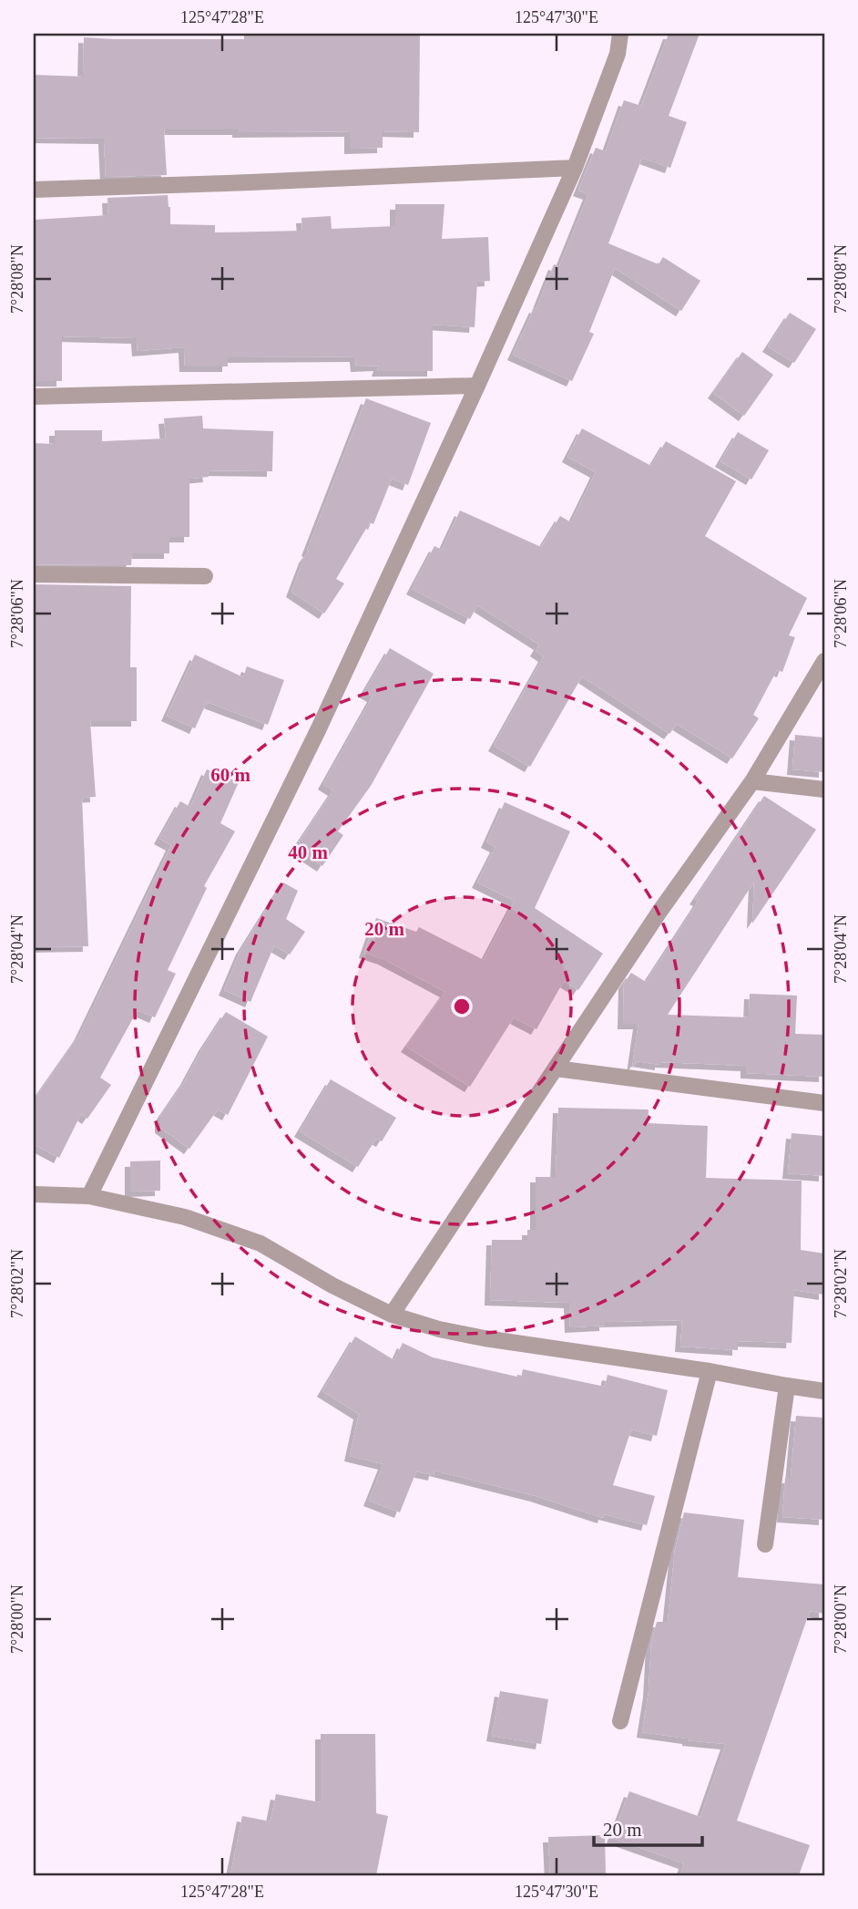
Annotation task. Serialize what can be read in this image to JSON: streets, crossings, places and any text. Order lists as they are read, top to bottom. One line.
{"scale_bar":"20 m","coordinates":["125°47'28\"E","125°47'30\"E","7°28'08\"N","7°28'06\"N","7°28'04\"N","7°28'02\"N","7°28'00\"N"],"rings":["60 m","40 m","20 m"]}
